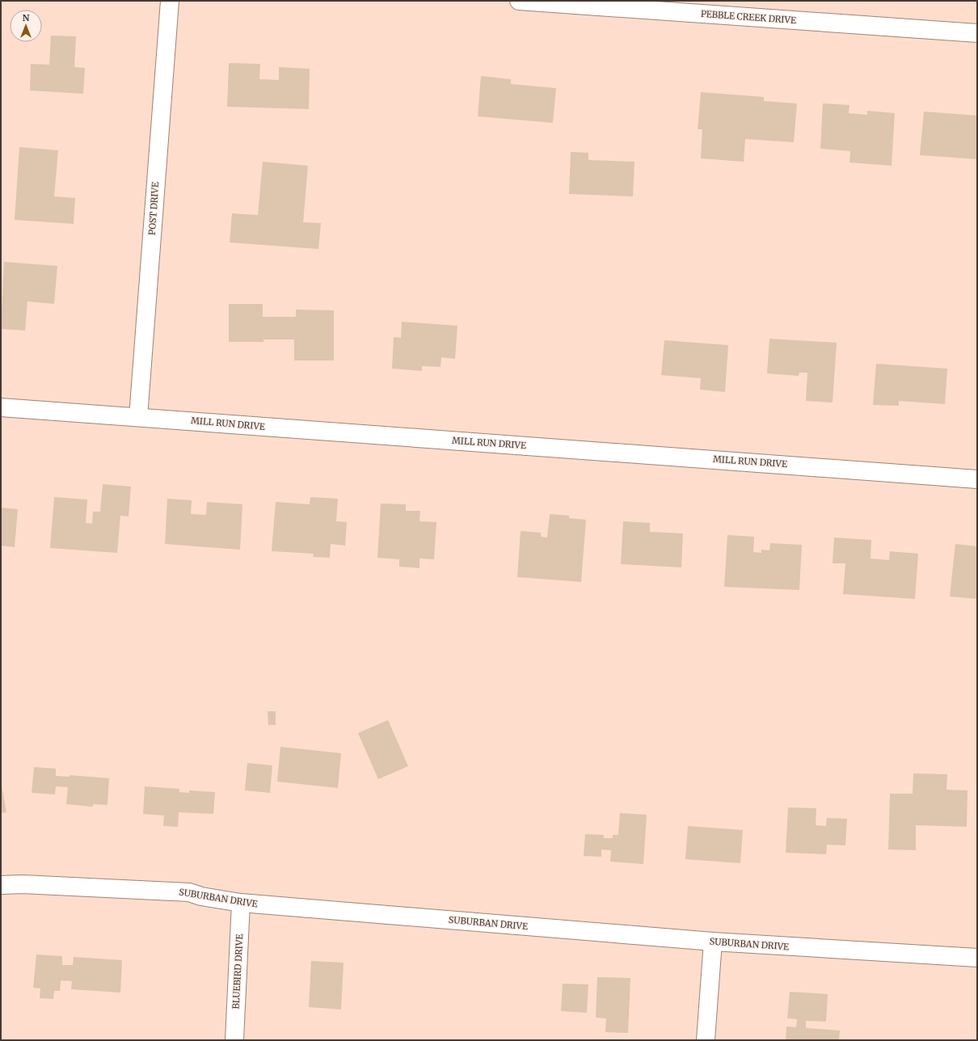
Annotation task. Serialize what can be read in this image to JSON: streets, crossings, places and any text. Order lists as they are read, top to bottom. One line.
{"streets":{"street":["PEBBLE CREEK DRIVE","POST DRIVE","MILL RUN DRIVE","SUBURBAN DRIVE","BLUEBIRD DRIVE"]},"crossings":[["POST DRIVE","MILL RUN DRIVE"],["SUBURBAN DRIVE","BLUEBIRD DRIVE"]],"north":"top"}
